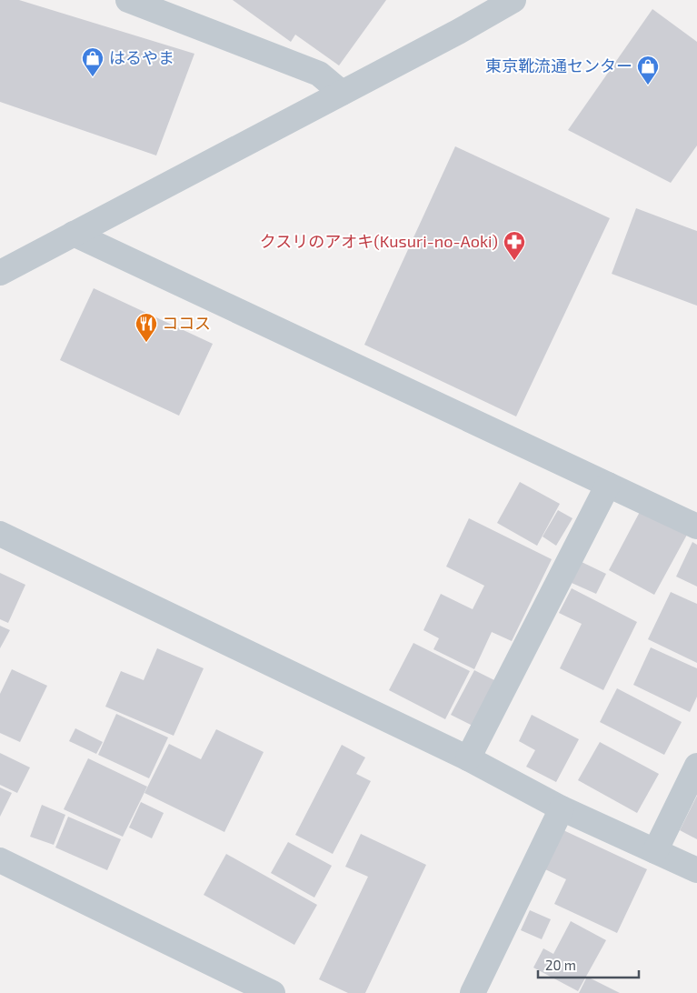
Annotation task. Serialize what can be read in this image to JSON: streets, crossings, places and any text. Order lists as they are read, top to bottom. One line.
{"places":{"shop":["はるやま","東京靴流通センター"],"pharmacy":["クスリのアオキ(Kusuri-no-Aoki)"],"restaurant":["ココス"]},"scale_bar":"20 m"}
